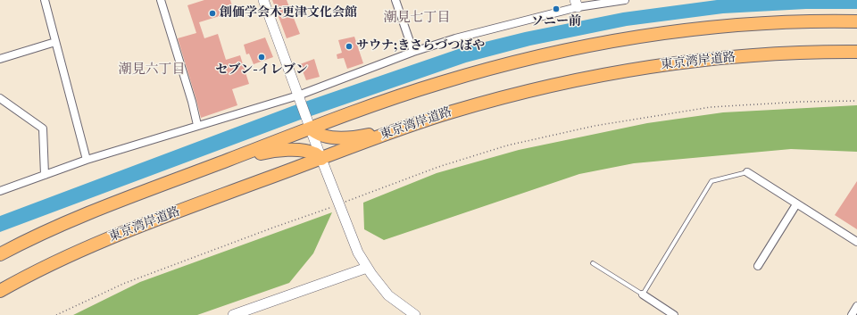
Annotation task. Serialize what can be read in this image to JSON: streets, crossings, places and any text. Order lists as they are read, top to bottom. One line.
{"streets":{"highway":["東京湾岸道路"]},"districts":["潮見七丁目","潮見六丁目"],"places":["ソニー前","創価学会木更津文化会館","サウナ;きさらづつぼや","セブン-イレブン"]}
